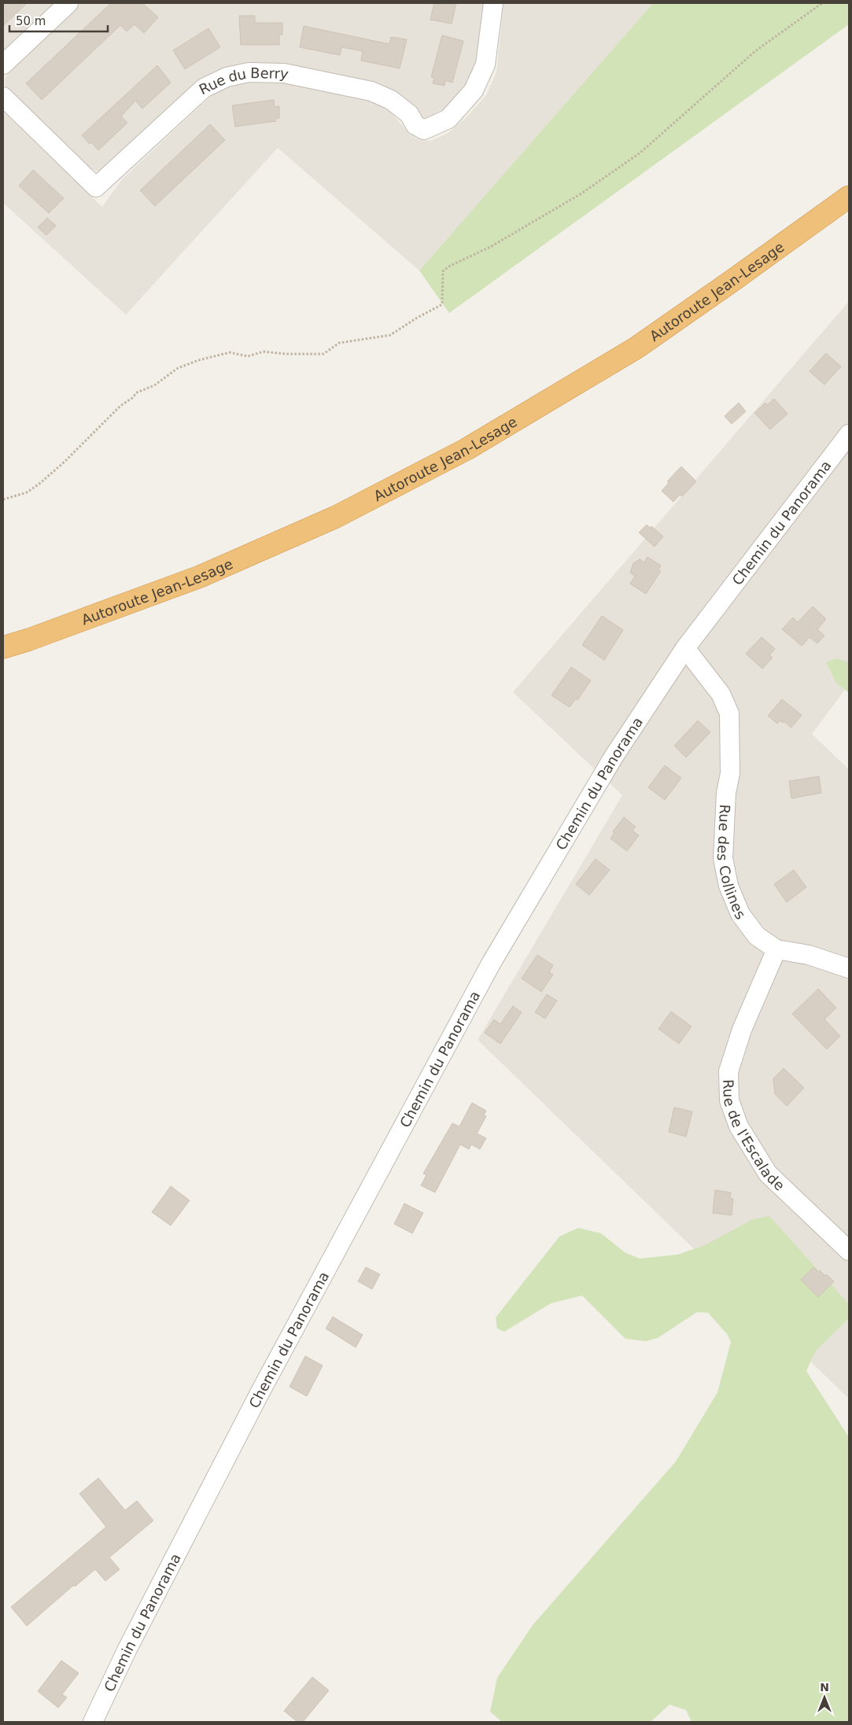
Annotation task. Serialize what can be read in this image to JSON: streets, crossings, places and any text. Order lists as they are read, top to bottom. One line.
{"streets":{"highway":["Autoroute Jean-Lesage"],"street":["Rue du Berry","Chemin du Panorama","Rue des Collines","Rue de l'Escalade"]},"crossings":[["Chemin du Panorama","Rue des Collines"],["Rue des Collines","Rue de l'Escalade"]],"scale_bar":"50 m","north":"top"}
